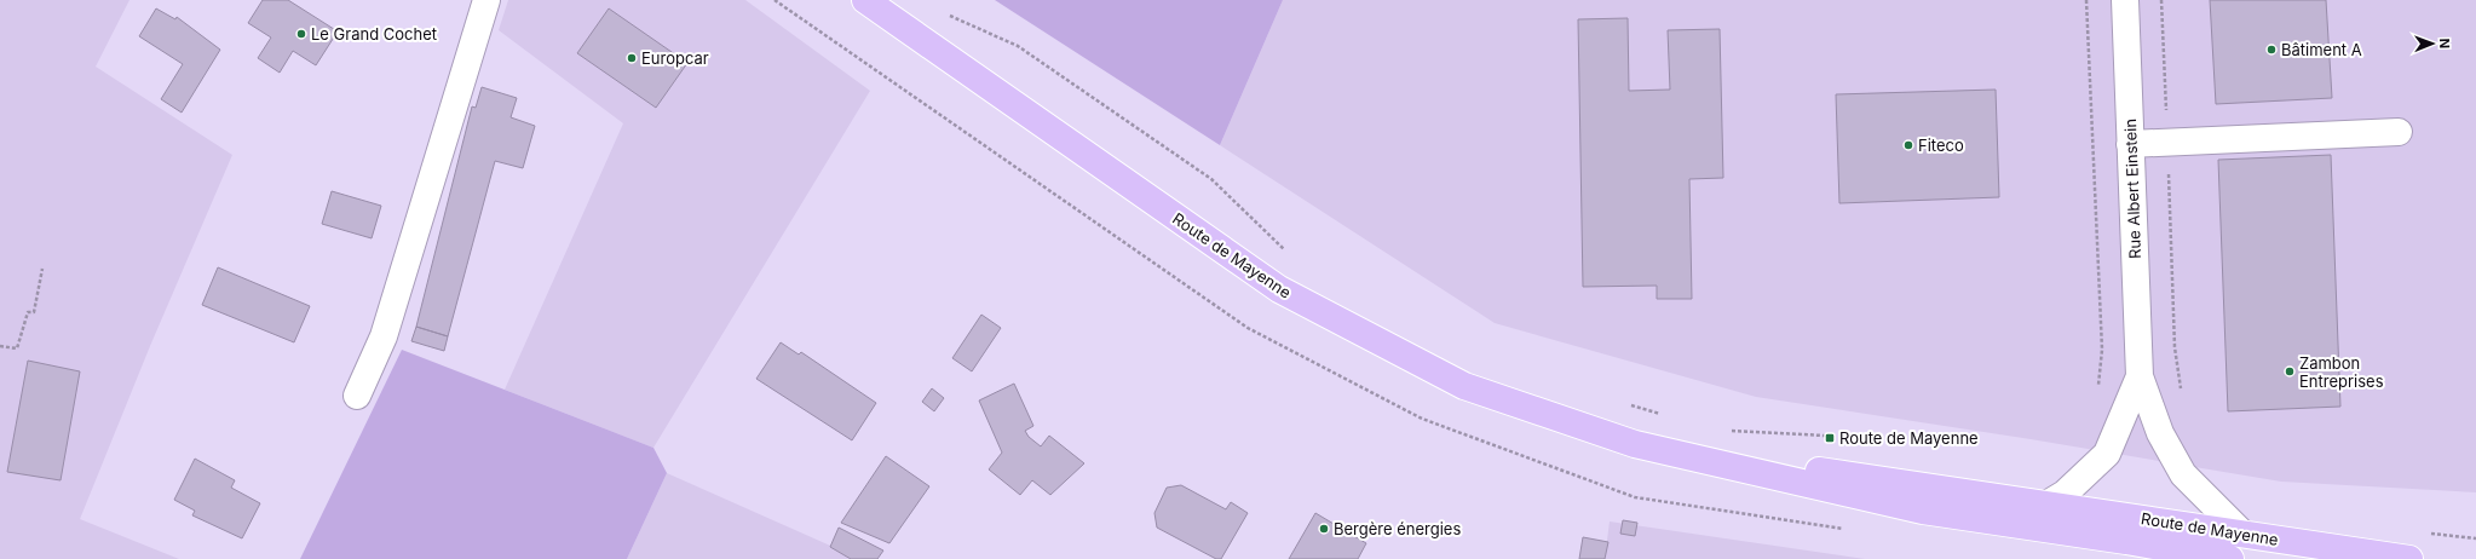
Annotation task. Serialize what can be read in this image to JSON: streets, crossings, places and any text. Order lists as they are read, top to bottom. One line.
{"streets":{"main road":["Route de Mayenne"],"street":["Rue Albert Einstein"]},"crossings":[["Rue Albert Einstein","Route de Mayenne"]],"places":{"other":["Le Grand Cochet","Bâtiment A","Europcar","Fiteco","Zambon Entreprises","Bergère énergies"],"transit":["Route de Mayenne"]},"north":"right"}
